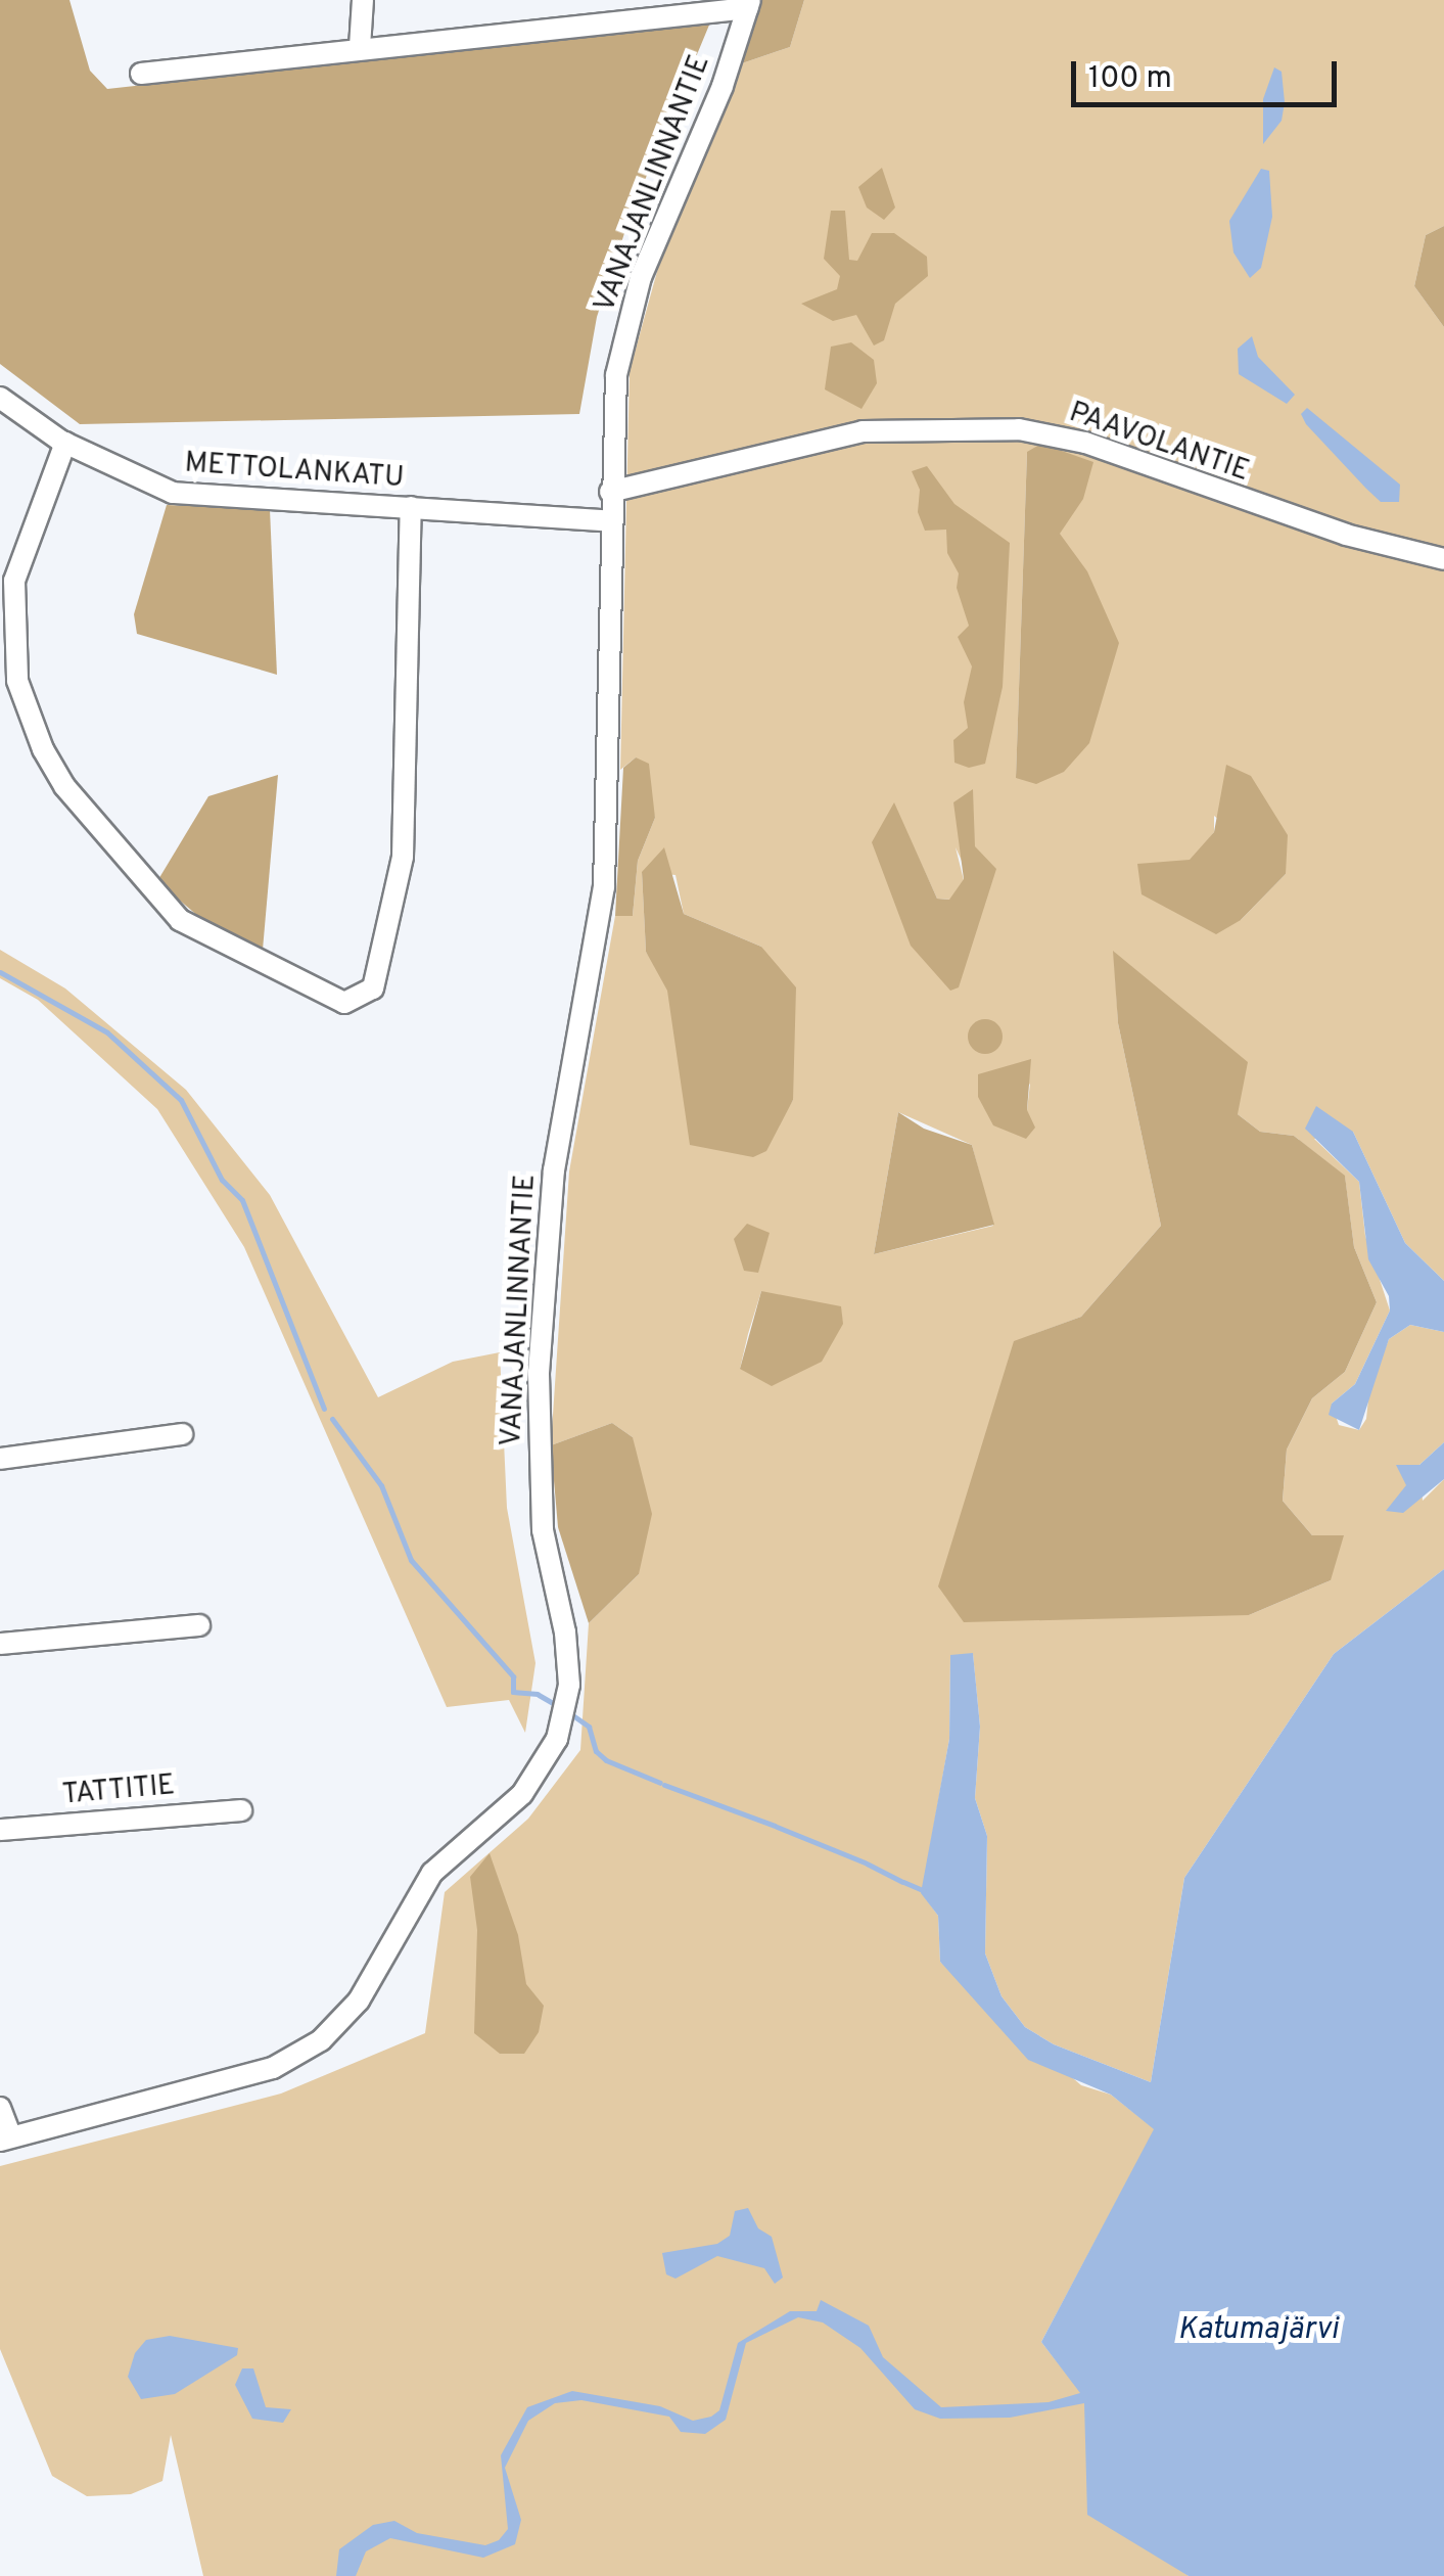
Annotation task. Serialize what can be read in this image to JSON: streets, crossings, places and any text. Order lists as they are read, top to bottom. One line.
{"streets":{"street":["VANAJANLINNANTIE","PAAVOLANTIE","METTOLANKATU","TATTITIE"]},"crossings":[["VANAJANLINNANTIE","PAAVOLANTIE"],["VANAJANLINNANTIE","METTOLANKATU"]],"water":["Katumajärvi"],"scale_bar":"100 m"}
